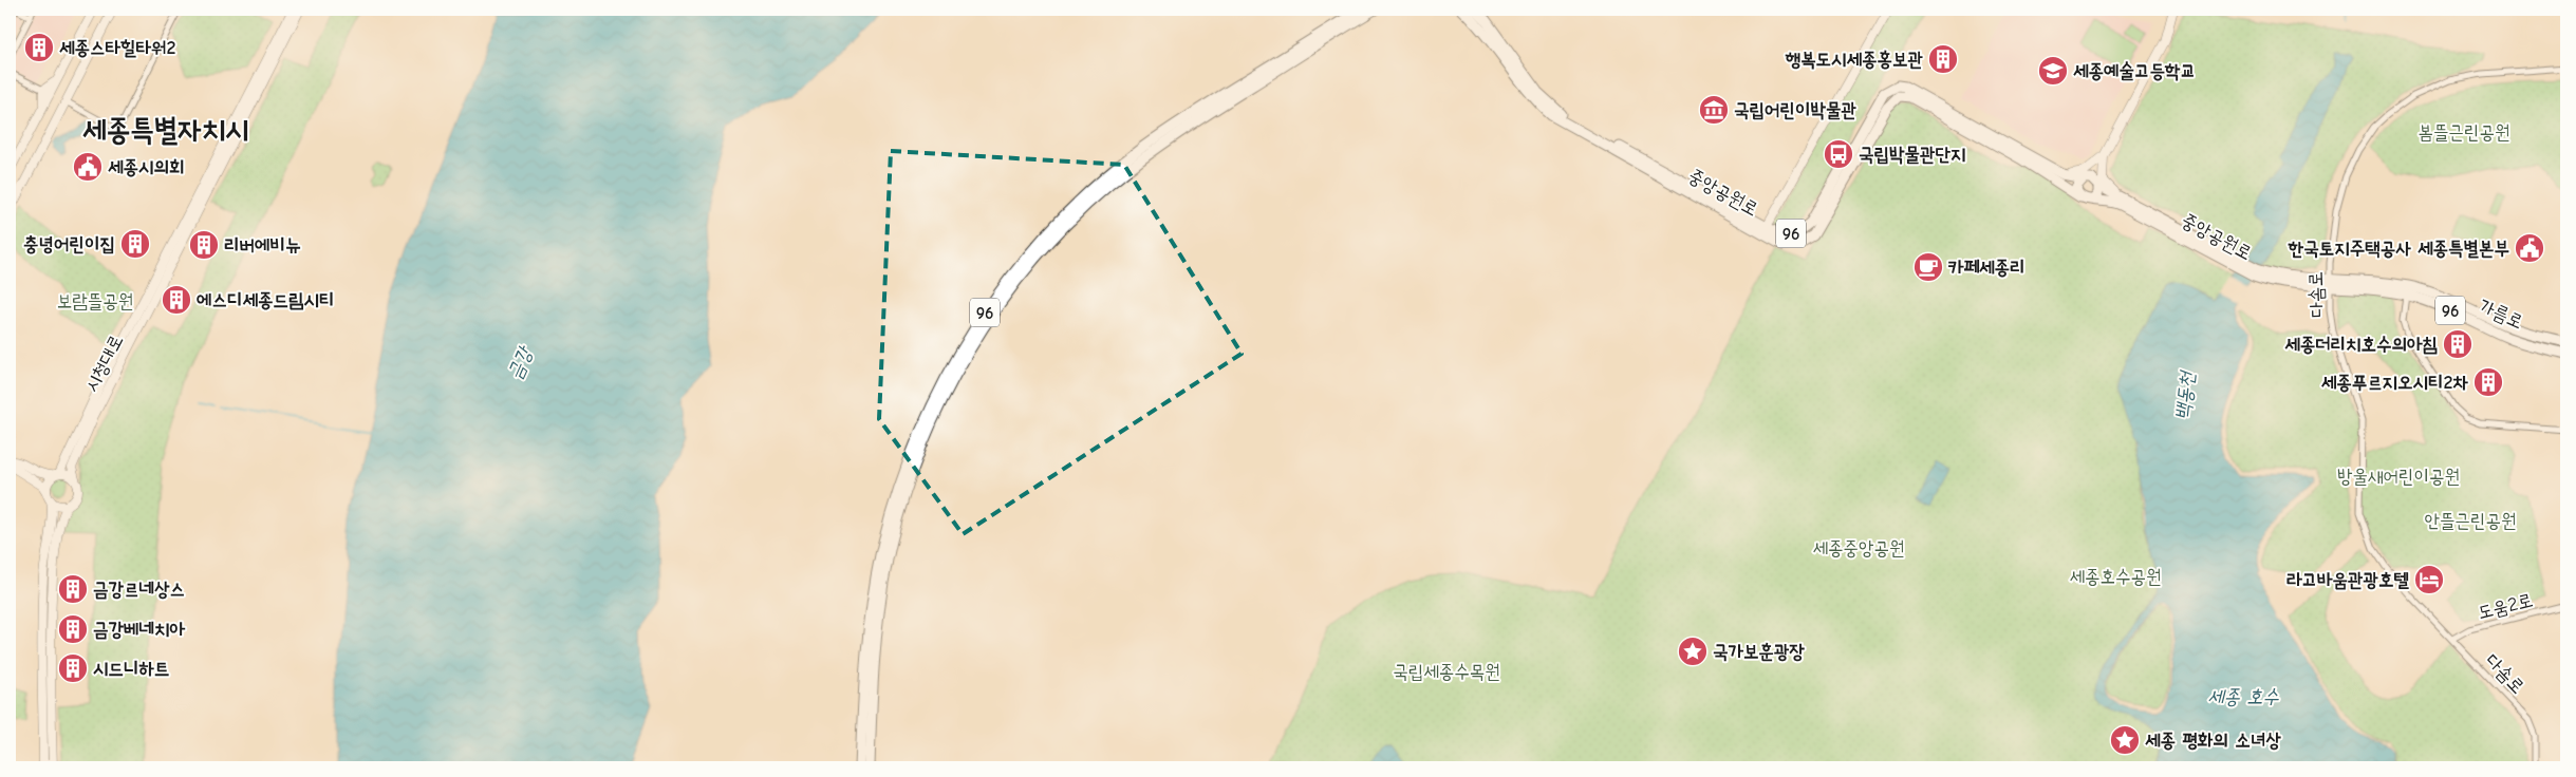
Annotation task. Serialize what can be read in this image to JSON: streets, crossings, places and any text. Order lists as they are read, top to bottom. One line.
{"streets":{"main road":["중앙공원로","96","가름로"],"street":["다솜로","시청대로","도움2로"]},"crossings":[["중앙공원로","96"],["중앙공원로","다솜로"],["중앙공원로","가름로"],["다솜로","가름로"],["다솜로","도움2로"]],"districts":["세종특별자치시"],"water":["금강","백동천","세종 호수"],"parks":["봄뜰근린공원","보람뜰공원","방울새어린이공원","안뜰근린공원","세종중앙공원","세종호수공원","국립세종수목원"],"places":{"building":["세종스타힐타워2","행복도시세종홍보관","충녕어린이집","리버에비뉴","에스디세종드림시티","세종더리치호수의아침","세종푸르지오시티2차","금강르네상스","금강베네치아","시드니하트"],"school or university":["세종예술고등학교"],"museum":["국립어린이박물관"],"bus stop":["국립박물관단지"],"public building":["세종시의회","한국토지주택공사 세종특별본부"],"cafe":["카페세종리"],"hotel":["라고바움관광호텔"],"place":["국가보훈광장","세종 평화의 소녀상"]}}
